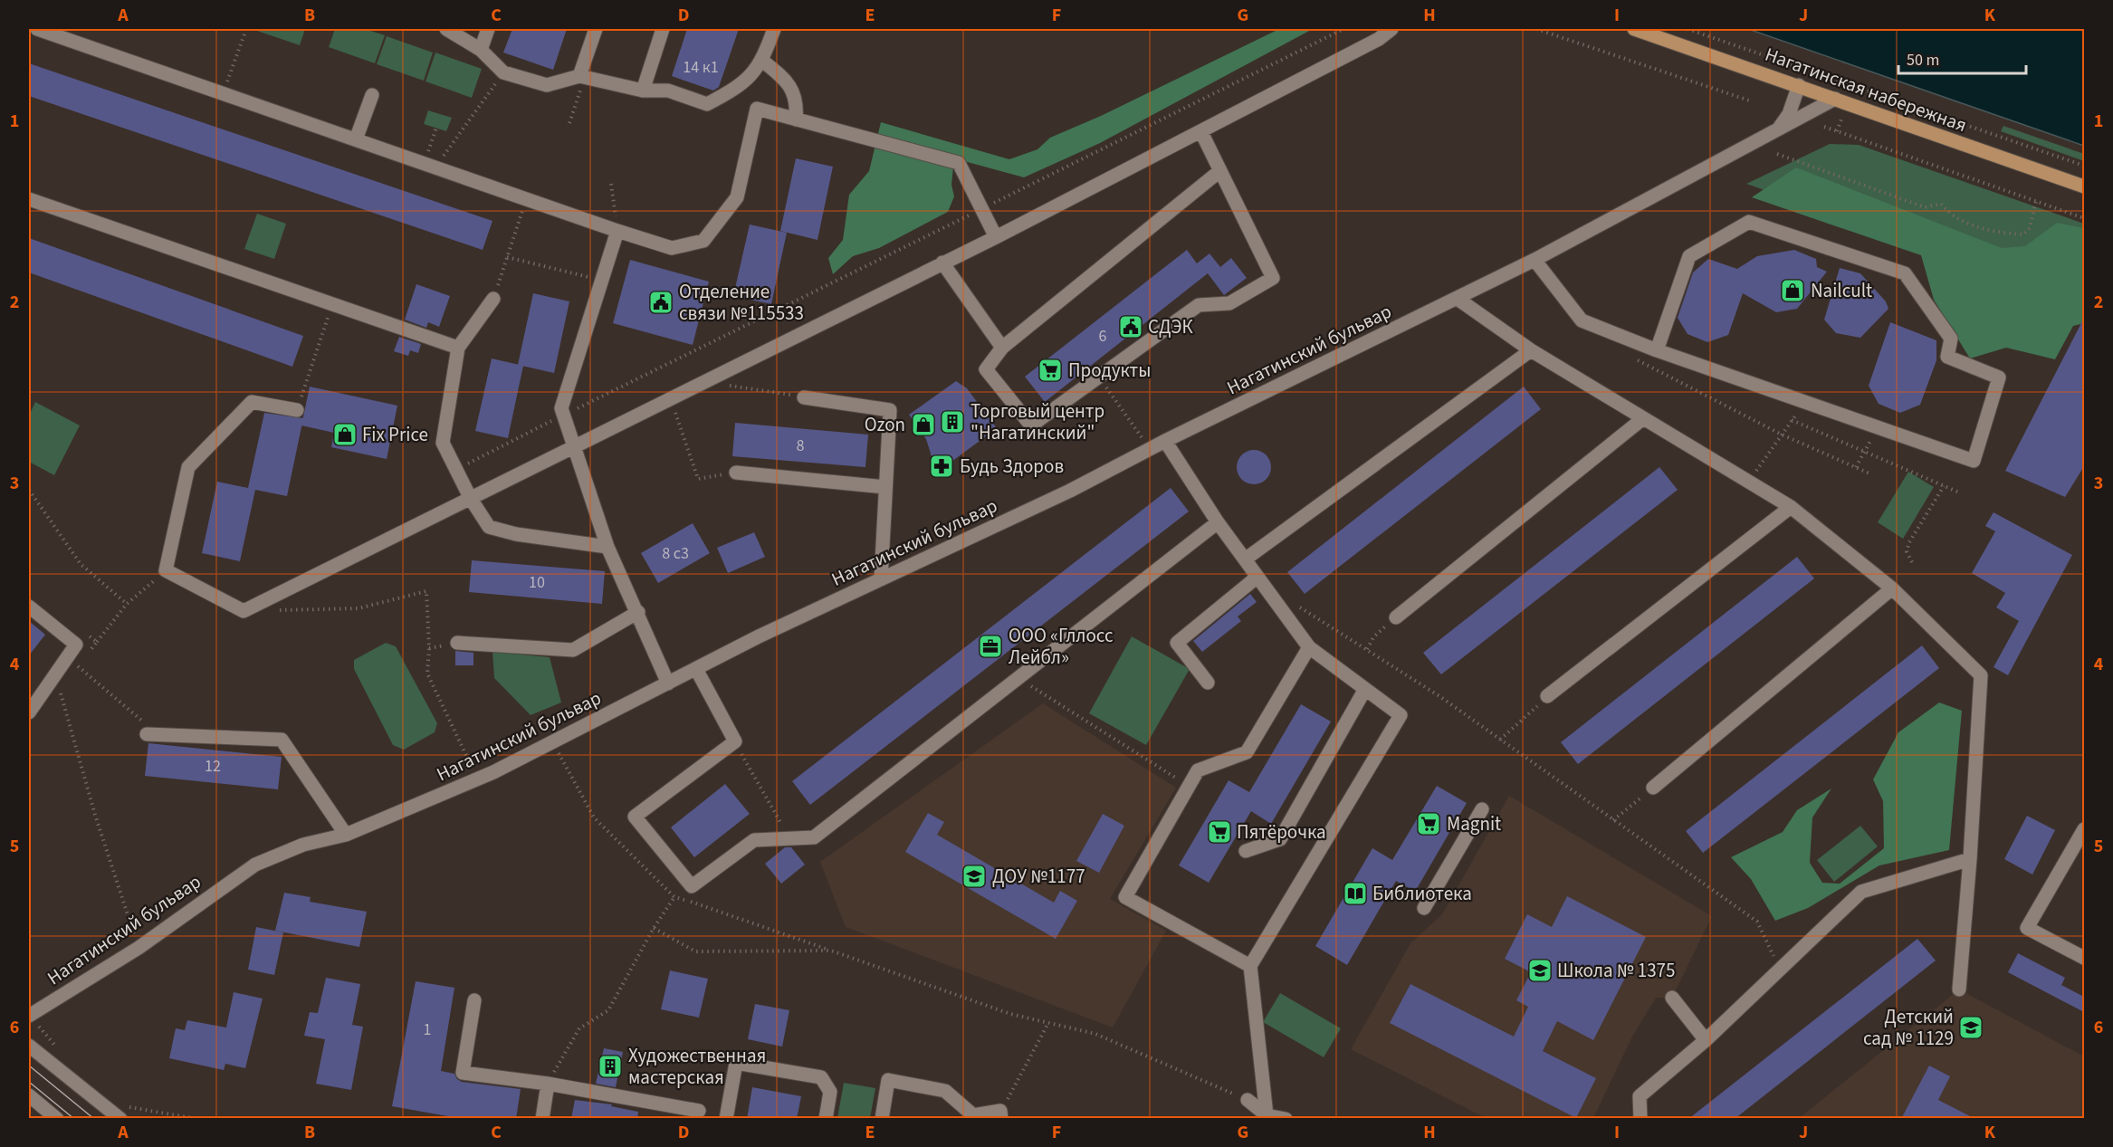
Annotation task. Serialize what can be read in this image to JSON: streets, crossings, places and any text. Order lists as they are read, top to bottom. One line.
{"streets":{"main road":["Нагатинская набережная"],"street":["Нагатинский бульвар"]},"crossings":[["Нагатинская набережная","Нагатинский бульвар"]],"places":{"shop":["Nailcult","Ozon","Fix Price"],"public building":["Отделение связи №115533","СДЭК"],"supermarket":["Продукты","Magnit","Пятёрочка"],"building":["Торговый центр \"Нагатинский\"","Художественная мастерская"],"pharmacy":["Будь Здоров"],"office":["ООО «Гллосс Лейбл»"],"school or university":["ДОУ №1177","Школа № 1375","Детский сад № 1129"],"library":["Библиотека"]},"house_numbers":["14 к1","6","8","8 с3","10","12","1"],"scale_bar":"50 m","grid":{"columns":["A","B","C","D","E","F","G","H","I","J","K"],"rows":["1","2","3","4","5","6"]}}
